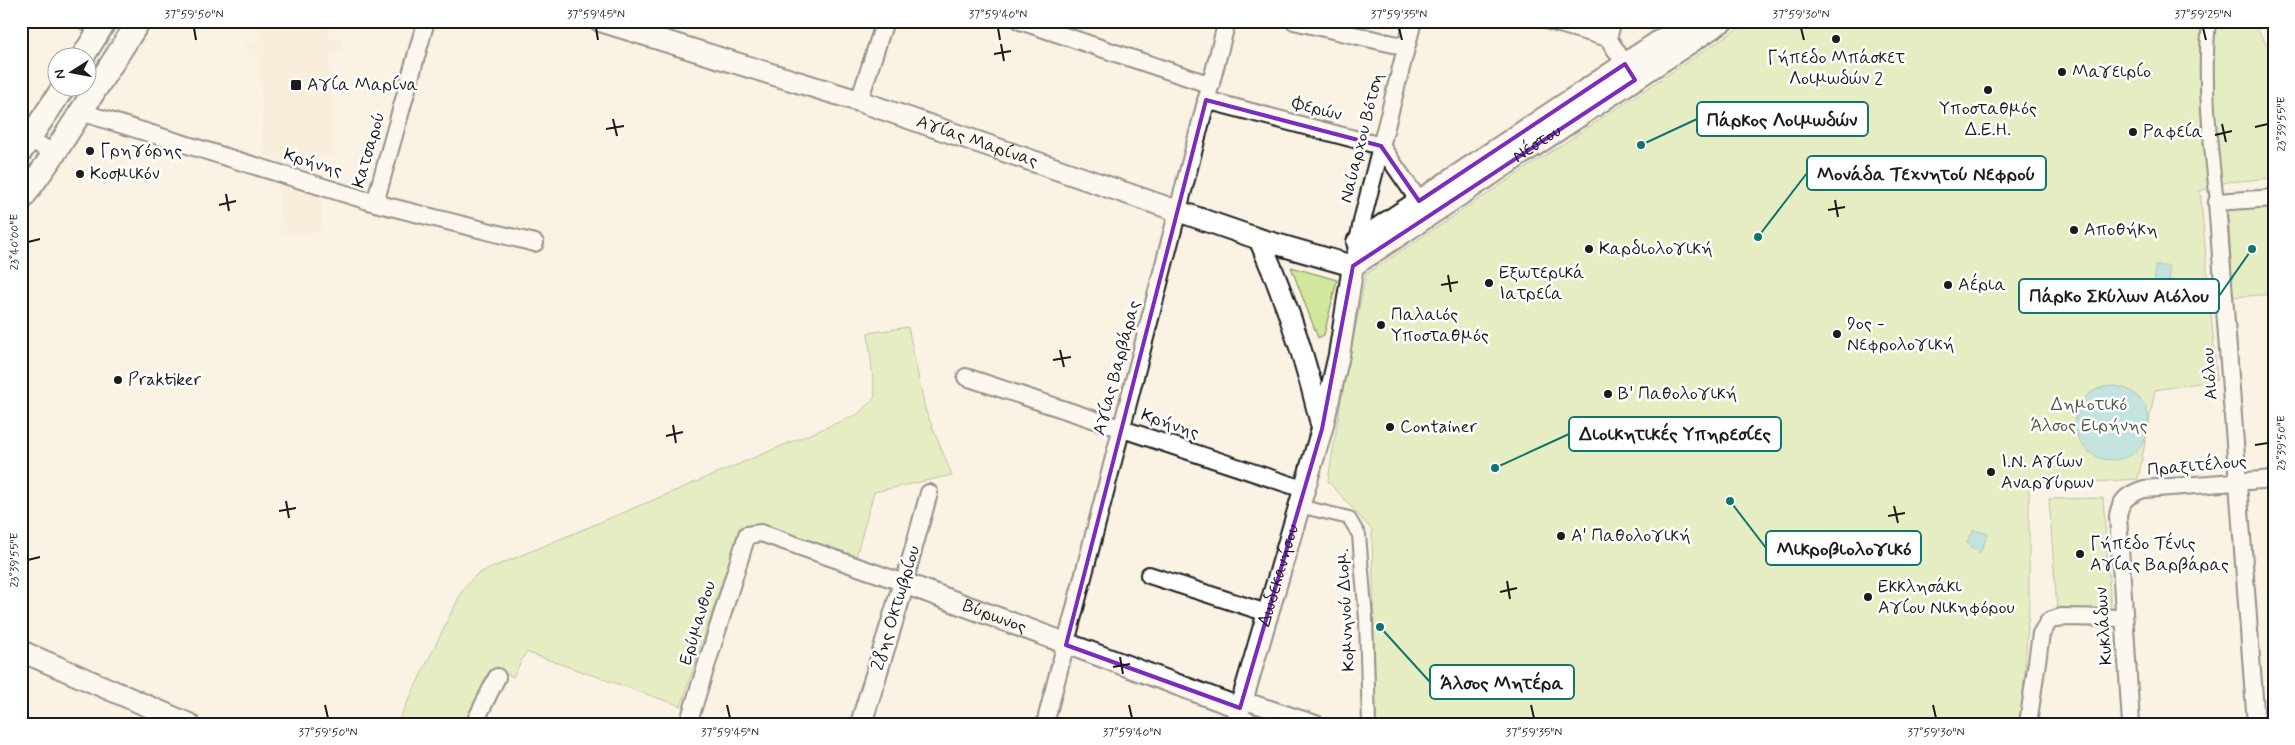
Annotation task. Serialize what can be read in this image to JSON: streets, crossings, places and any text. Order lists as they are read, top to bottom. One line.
{"streets":{"street":["Φερών","Ναύαρχου Βότση","Αγίας Μαρίνας","Νέστου","Κατσαρού","Κρήνης","Αγίας Βαρβάρας","Αιόλου","Πραξιτέλους","Δωδεκανήσου","28ης Οκτωβρίου","Κομνηνού Διομ.","Βύρωνος","Ερύμανθου","Κυκλάδων"]},"crossings":[["Φερών","Ναύαρχου Βότση"],["Φερών","Αγίας Βαρβάρας"],["Ναύαρχου Βότση","Αγίας Μαρίνας"],["Ναύαρχου Βότση","Νέστου"],["Ναύαρχου Βότση","Δωδεκανήσου"],["Αγίας Μαρίνας","Νέστου"],["Αγίας Μαρίνας","Αγίας Βαρβάρας"],["Αγίας Μαρίνας","Δωδεκανήσου"],["Νέστου","Δωδεκανήσου"],["Κατσαρού","Κρήνης"],["Κρήνης","Αγίας Βαρβάρας"],["Κρήνης","Δωδεκανήσου"],["Κρήνης","Κομνηνού Διομ."],["Αγίας Βαρβάρας","Βύρωνος"],["Αιόλου","Πραξιτέλους"],["Πραξιτέλους","Κυκλάδων"],["Δωδεκανήσου","Κομνηνού Διομ."],["Δωδεκανήσου","Βύρωνος"],["28ης Οκτωβρίου","Βύρωνος"],["Βύρωνος","Ερύμανθου"]],"parks":["Δημοτικό Άλσος Ειρήνης"],"places":{"other":["Γήπεδο Μπάσκετ Λοιμωδών 2","Μαγειρίο","Υποσταθμός Δ.Ε.Η.","Ραφεία","Πάρκος Λοιμωδών","Γρηγόρης","Κοσμικόν","Αποθήκη","Μονάδα Τεχνητού Νεφρού","Καρδιολογική","Πάρκο Σκύλων Αιόλου","Εξωτερικά Ιατρεία","Αέρια","Παλαιός Υποσταθμός","9ος - Νεφρολογική","Praktiker","Β' Παθολογική","Container","Διοικητικές Υπηρεσίες","Ι.Ν. Αγίων Αναργύρων","Μικροβιολογικό","Α' Παθολογική","Γήπεδο Τένις Αγίας Βαρβάρας","Εκκλησάκι Αγίου Νικηφόρου","Άλσος Μητέρα"],"transit":["Αγία Μαρίνα"]},"north":"left","coordinates":["37°59'50\"N","37°59'45\"N","37°59'40\"N","37°59'35\"N","37°59'30\"N","37°59'25\"N","23°39'55\"E","23°40'00\"E","23°39'50\"E"]}
